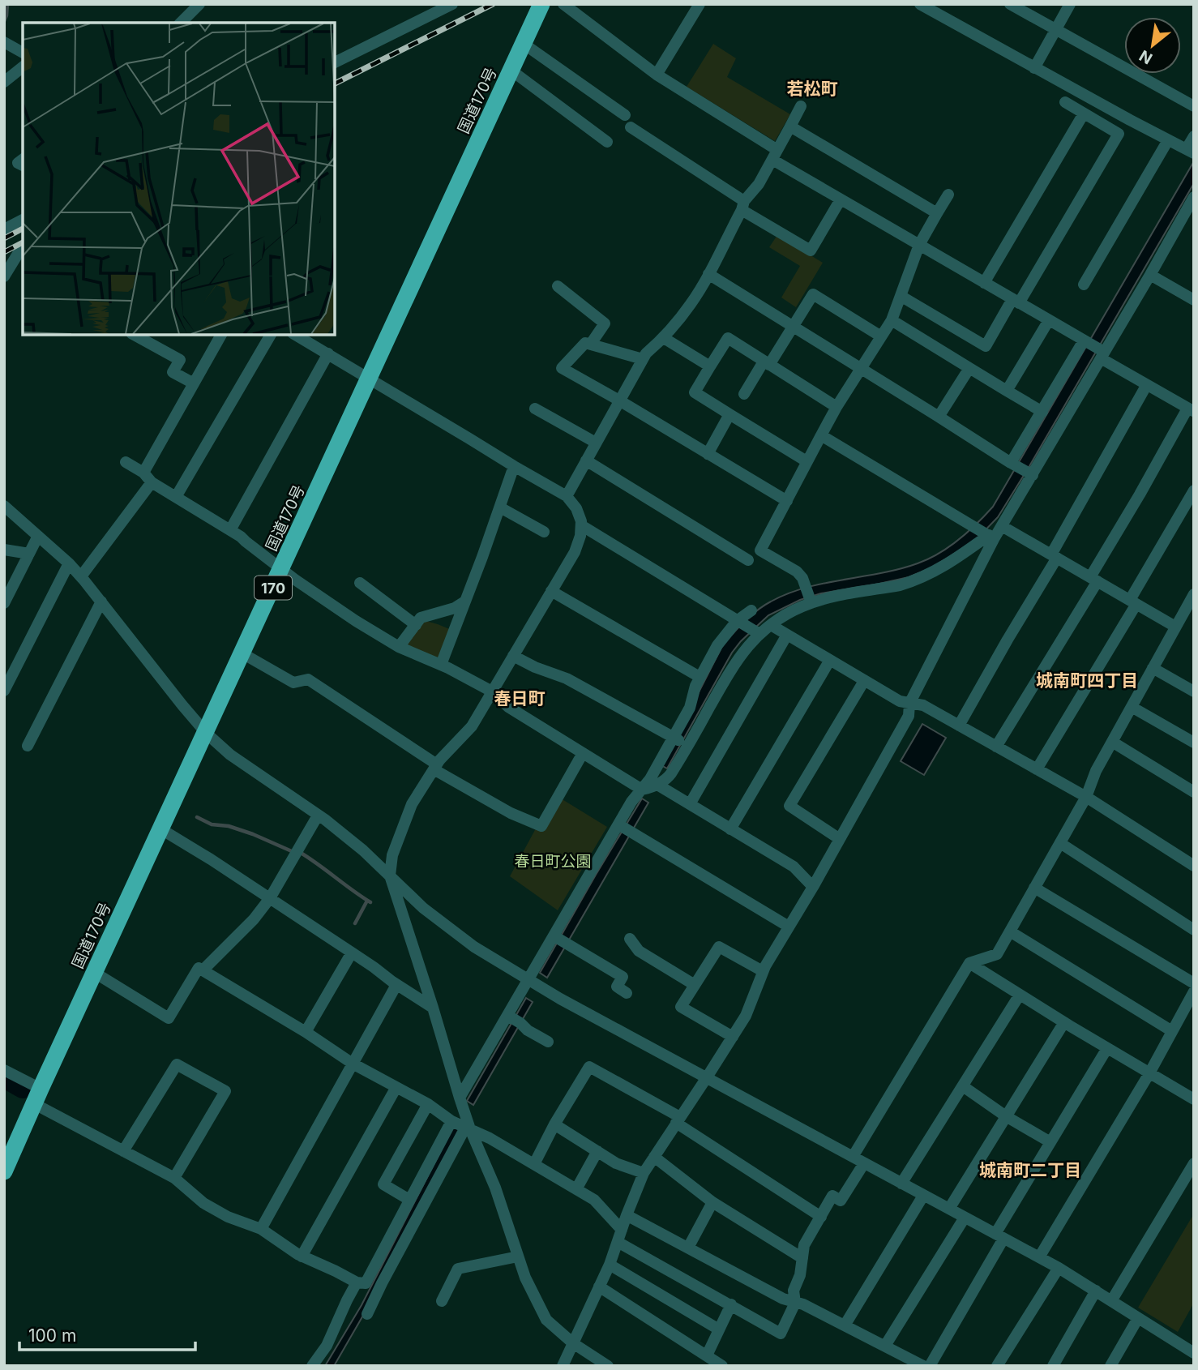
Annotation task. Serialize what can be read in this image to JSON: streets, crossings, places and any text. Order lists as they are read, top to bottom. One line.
{"streets":{"highway":["国道170号","170"]},"districts":["若松町","城南町四丁目","春日町","城南町二丁目"],"parks":["春日町公園"],"scale_bar":"100 m","north":"bottom left"}
